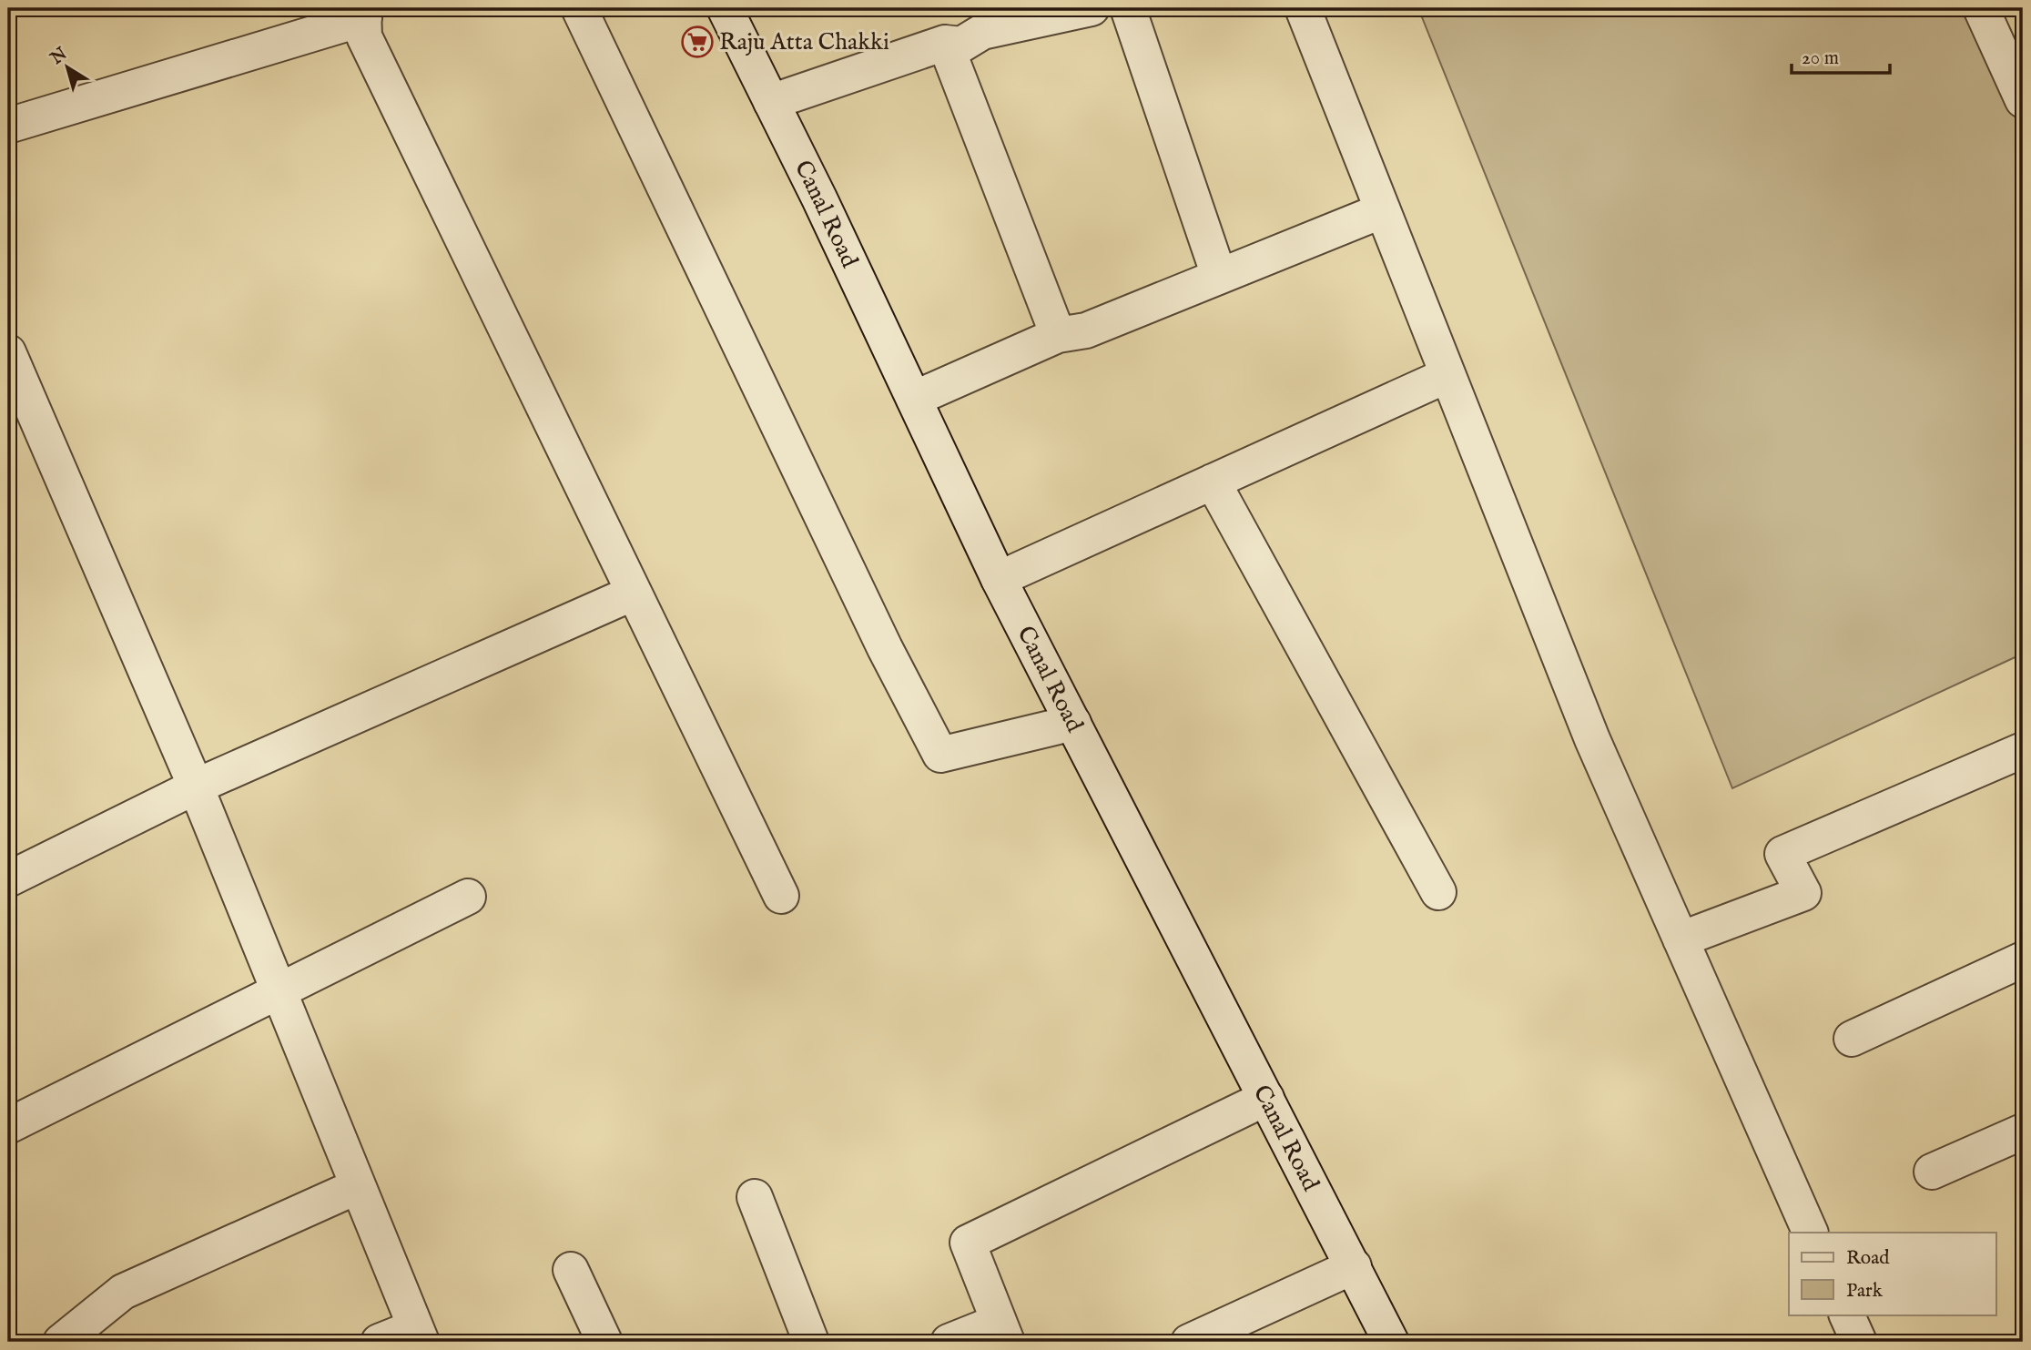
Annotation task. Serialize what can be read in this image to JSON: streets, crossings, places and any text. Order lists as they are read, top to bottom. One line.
{"streets":{"street":["Canal Road"]},"places":{"supermarket":["Raju Atta Chakki"]},"legend":["Road","Park"],"scale_bar":"20 m","north":"top left"}
